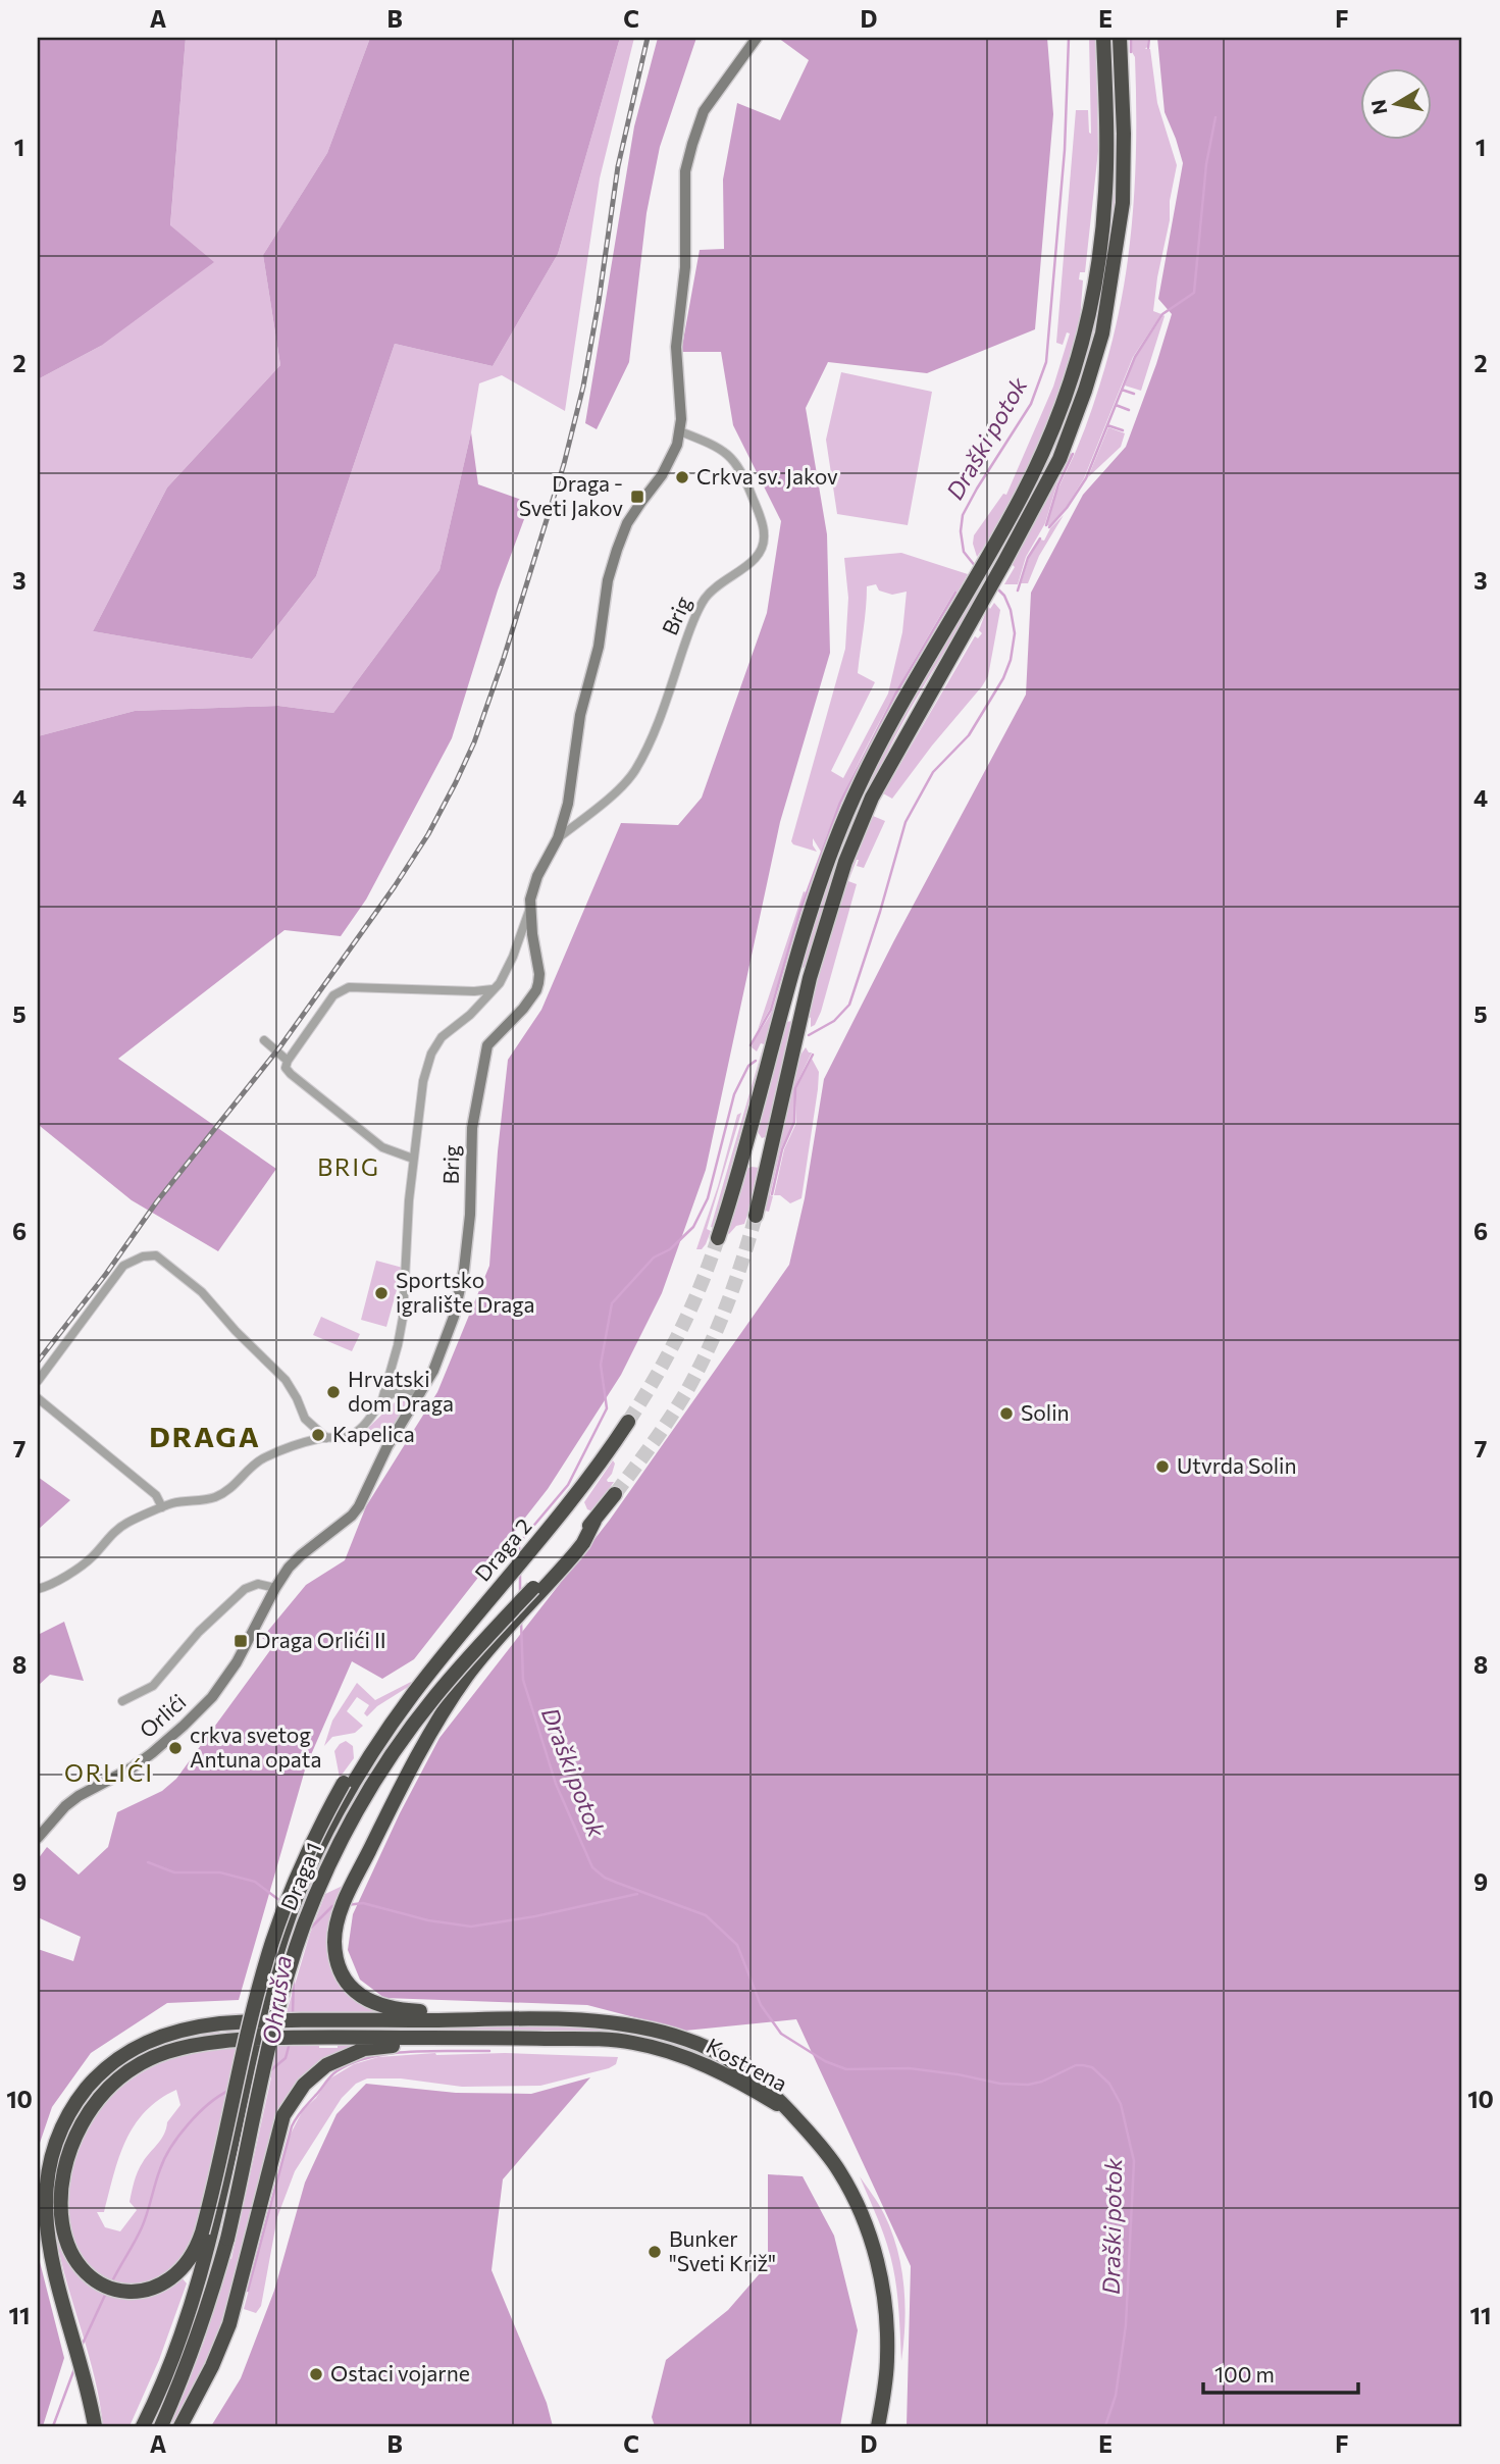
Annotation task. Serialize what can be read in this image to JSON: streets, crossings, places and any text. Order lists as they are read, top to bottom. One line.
{"streets":{"highway":["Draga 2","Draga 1","Kostrena"],"street":["Brig","Orlići"]},"crossings":[["Brig","Orlići"]],"districts":["BRIG","DRAGA","ORLIĆI"],"water":["Draški potok","Ohrušva"],"places":{"other":["Crkva sv. Jakov","Sportsko igralište Draga","Hrvatski dom Draga","Solin","Kapelica","Utvrda Solin","crkva svetog Antuna opata","Bunker \"Sveti Križ\"","Ostaci vojarne"],"transit":["Draga - Sveti Jakov","Draga Orlići II"]},"scale_bar":"100 m","north":"left","grid":{"columns":["A","B","C","D","E","F"],"rows":["1","2","3","4","5","6","7","8","9","10","11"]}}
